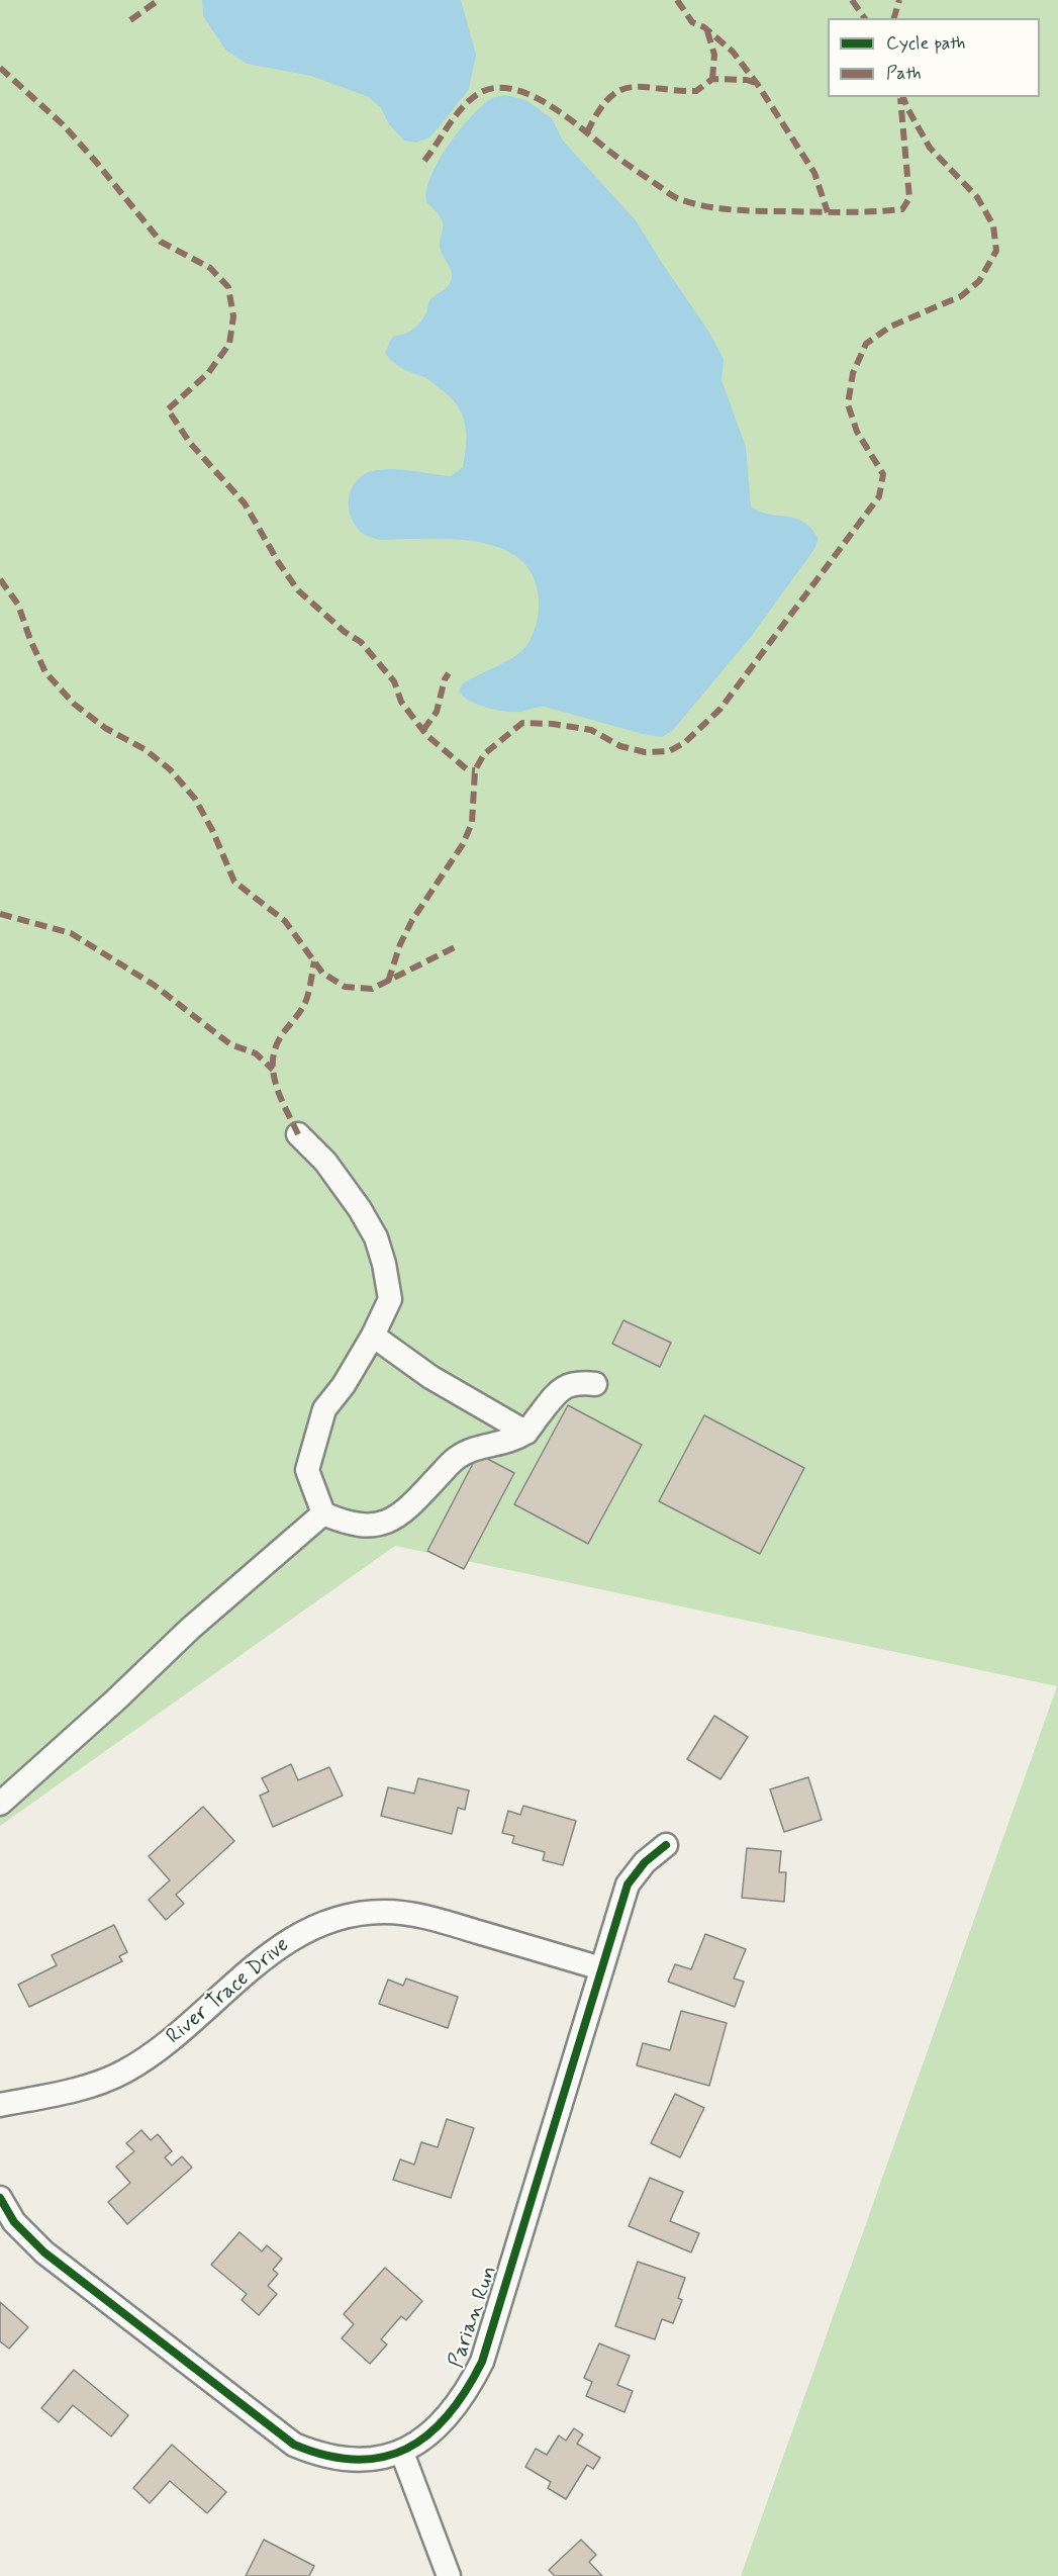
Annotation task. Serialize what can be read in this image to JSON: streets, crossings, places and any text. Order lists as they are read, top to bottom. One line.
{"streets":{"street":["River Trace Drive","Parian Run"]},"crossings":[["River Trace Drive","Parian Run"]],"legend":["Cycle path","Path"]}
